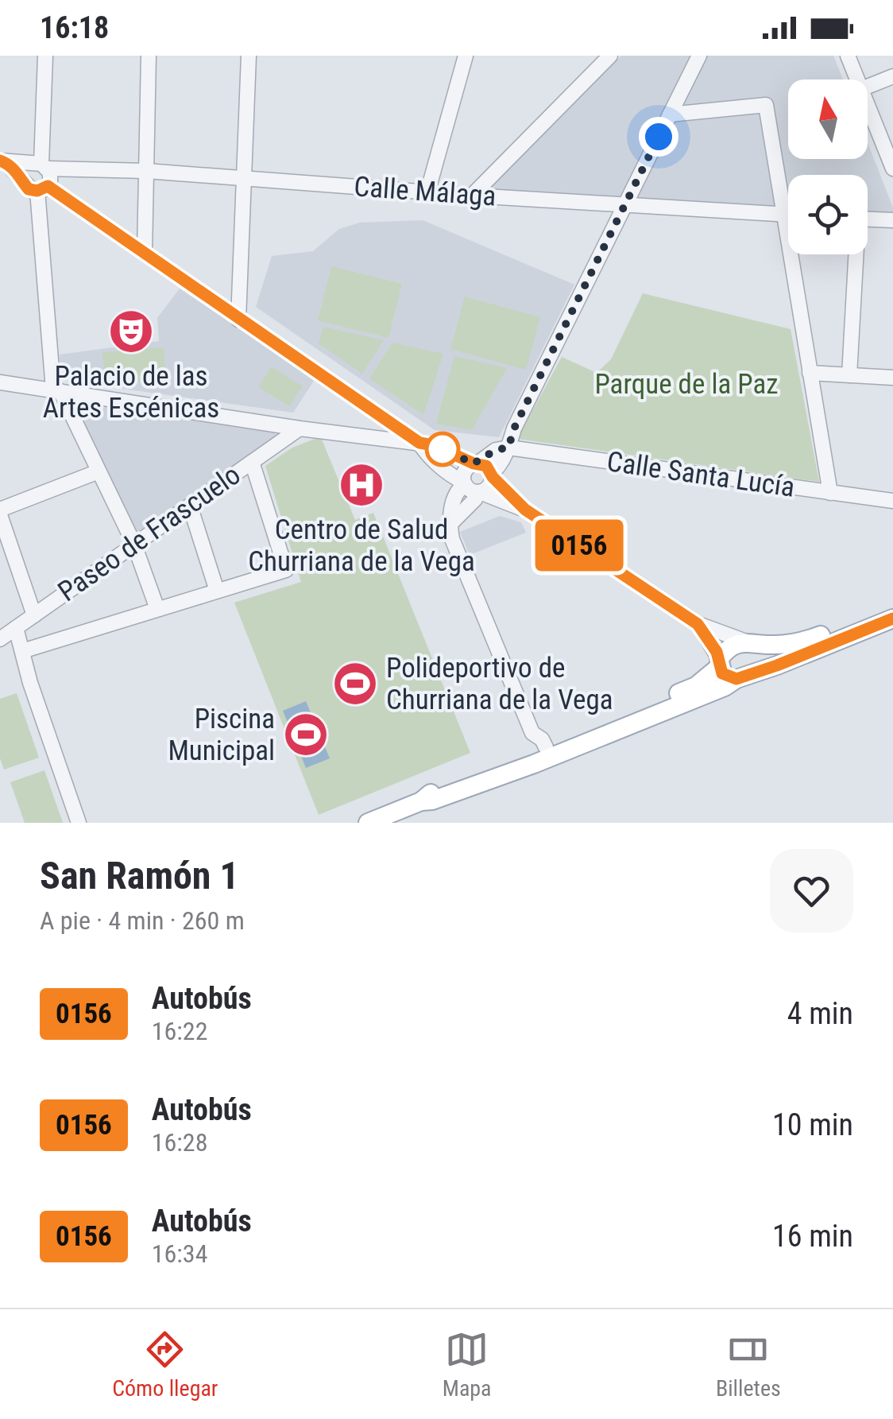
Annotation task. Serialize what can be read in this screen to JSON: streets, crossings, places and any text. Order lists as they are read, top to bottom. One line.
{"streets":{"street":["Calle Málaga","Calle Santa Lucía","Paseo de Frascuelo"]},"parks":["Parque de la Paz"],"places":{"theatre":["Palacio de las Artes Escénicas"],"hospital":["Centro de Salud Churriana de la Vega"],"sports":["Polideportivo de Churriana de la Vega","Piscina Municipal"]},"lines":["bus line 0156"],"north":"top","page":{"status":"16:18","on_map":"0156","heading":["San Ramón 1","A pie · 4 min · 260 m"],"list":[{"mark":"0156","name":"Autobús","note":"16:22","value":"4 min"},{"mark":"0156","name":"Autobús","note":"16:28","value":"10 min"},{"mark":"0156","name":"Autobús","note":"16:34","value":"16 min"}],"tabs":["Cómo llegar","Mapa","Billetes"]}}
